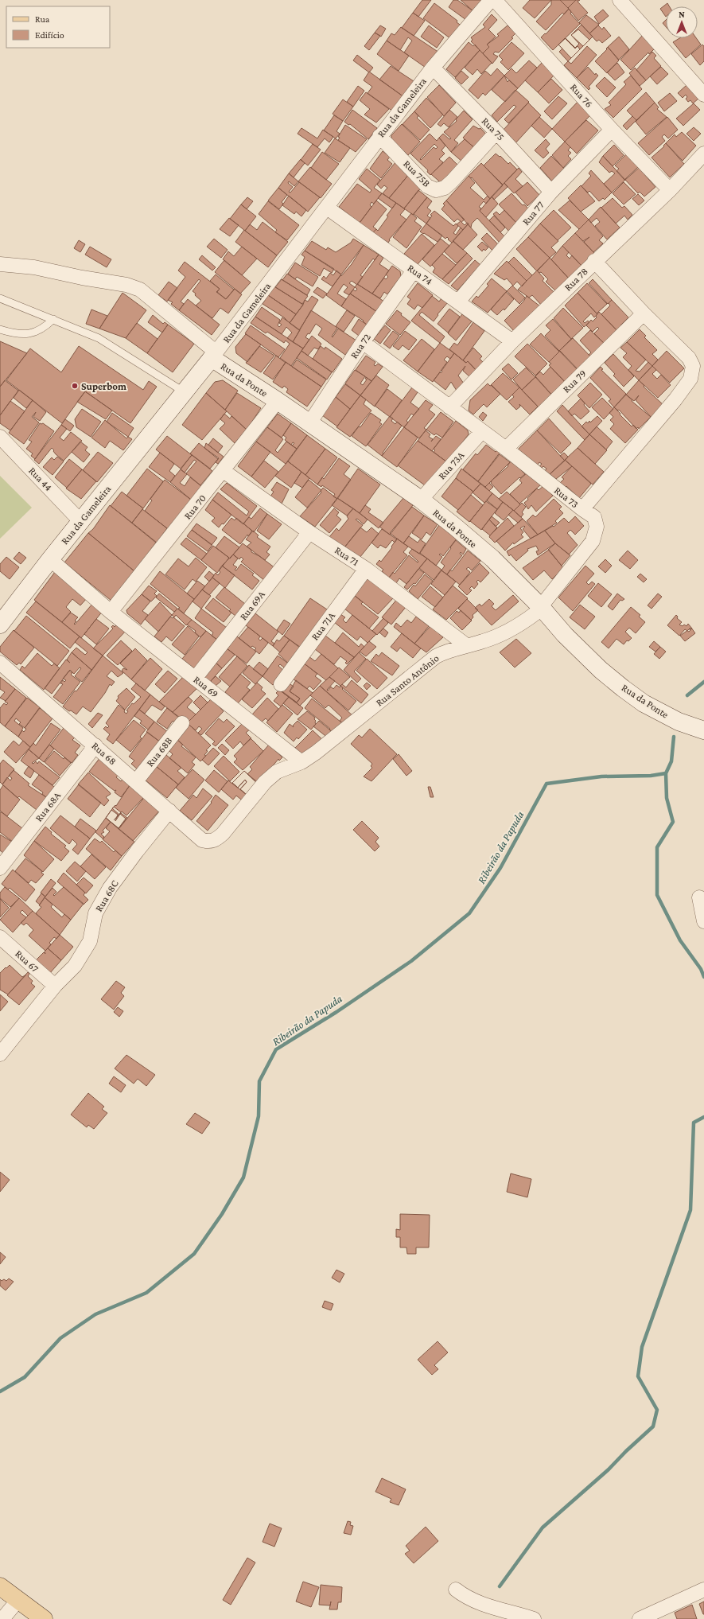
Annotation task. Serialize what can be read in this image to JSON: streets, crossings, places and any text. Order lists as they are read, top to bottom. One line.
{"streets":{"street":["Rua 76","Rua da Gameleira","Rua 75","Rua 75B","Rua 77","Rua 74","Rua 78","Rua 72","Rua da Ponte","Rua 79","Rua 73A","Rua 44","Rua 73","Rua 70","Rua 71","Rua 69A","Rua 71A","Rua Santo Antônio","Rua 69","Rua 68B","Rua 68","Rua 68A","Rua 68C","Rua 67"]},"crossings":[["Rua 76","Rua 77"],["Rua 76","Rua 78"],["Rua da Gameleira","Rua 75"],["Rua da Gameleira","Rua 75B"],["Rua da Gameleira","Rua 74"],["Rua da Gameleira","Rua da Ponte"],["Rua da Gameleira","Rua 44"],["Rua da Gameleira","Rua 69"],["Rua 75","Rua 75B"],["Rua 75","Rua 77"],["Rua 77","Rua 74"],["Rua 74","Rua 78"],["Rua 74","Rua 72"],["Rua 78","Rua 73"],["Rua 72","Rua da Ponte"],["Rua 72","Rua 73"],["Rua da Ponte","Rua 73A"],["Rua da Ponte","Rua 70"],["Rua da Ponte","Rua Santo Antônio"],["Rua 79","Rua 73"],["Rua 73A","Rua 73"],["Rua 73","Rua Santo Antônio"],["Rua 70","Rua 71"],["Rua 70","Rua 69"],["Rua 71","Rua 69A"],["Rua 71","Rua 71A"],["Rua 71","Rua Santo Antônio"],["Rua 69A","Rua 69"],["Rua Santo Antônio","Rua 69"],["Rua Santo Antônio","Rua 68"],["Rua 68B","Rua 68"],["Rua 68","Rua 68A"],["Rua 68","Rua 68C"],["Rua 68C","Rua 67"]],"water":["Ribeirão da Papuda"],"places":["Superbom"],"legend":["Rua","Edifício"],"north":"top"}
